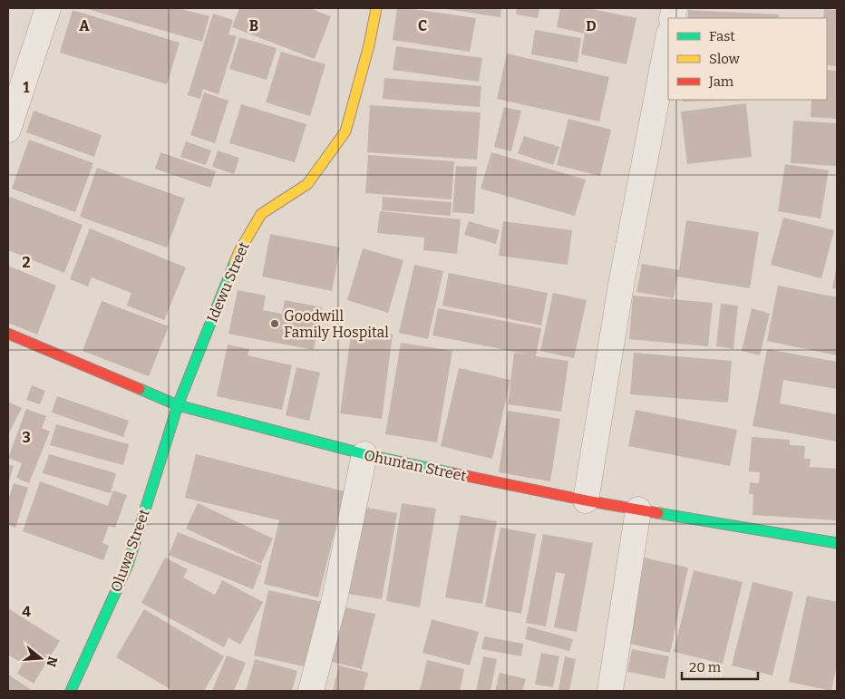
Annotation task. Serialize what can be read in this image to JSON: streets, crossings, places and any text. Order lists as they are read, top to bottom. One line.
{"streets":{"street":["Idewu Street","Ohuntan Street","Oluwa Street"]},"crossings":[["Idewu Street","Ohuntan Street"],["Idewu Street","Oluwa Street"],["Ohuntan Street","Oluwa Street"]],"places":["Goodwill Family Hospital"],"legend":["Fast","Slow","Jam"],"scale_bar":"20 m","north":"right","grid":{"columns":["A","B","C","D"],"rows":["1","2","3","4"]}}
